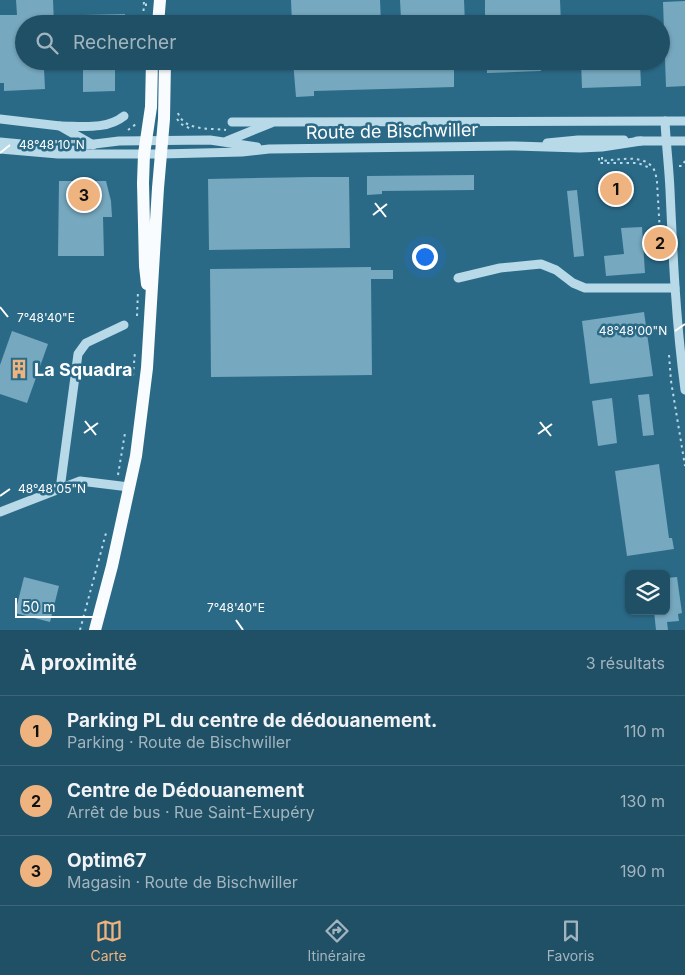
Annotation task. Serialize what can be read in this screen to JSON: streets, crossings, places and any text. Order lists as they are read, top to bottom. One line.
{"streets":{"street":["Route de Bischwiller"]},"places":{"building":["La Squadra"]},"scale_bar":"50 m","page":{"search":"Rechercher","pins":["1","3","2"],"scale":"50 m","heading":["À proximité","3 résultats"],"list":[{"mark":"1","name":"Parking PL du centre de dédouanement.","note":"Parking · Route de Bischwiller","value":"110 m"},{"mark":"2","name":"Centre de Dédouanement","note":"Arrêt de bus · Rue Saint-Exupéry","value":"130 m"},{"mark":"3","name":"Optim67","note":"Magasin · Route de Bischwiller","value":"190 m"}],"nav":["Carte","Itinéraire","Favoris"]},"coordinates":["48°48'10\"N","7°48'40\"E","48°48'00\"N","48°48'05\"N"]}
